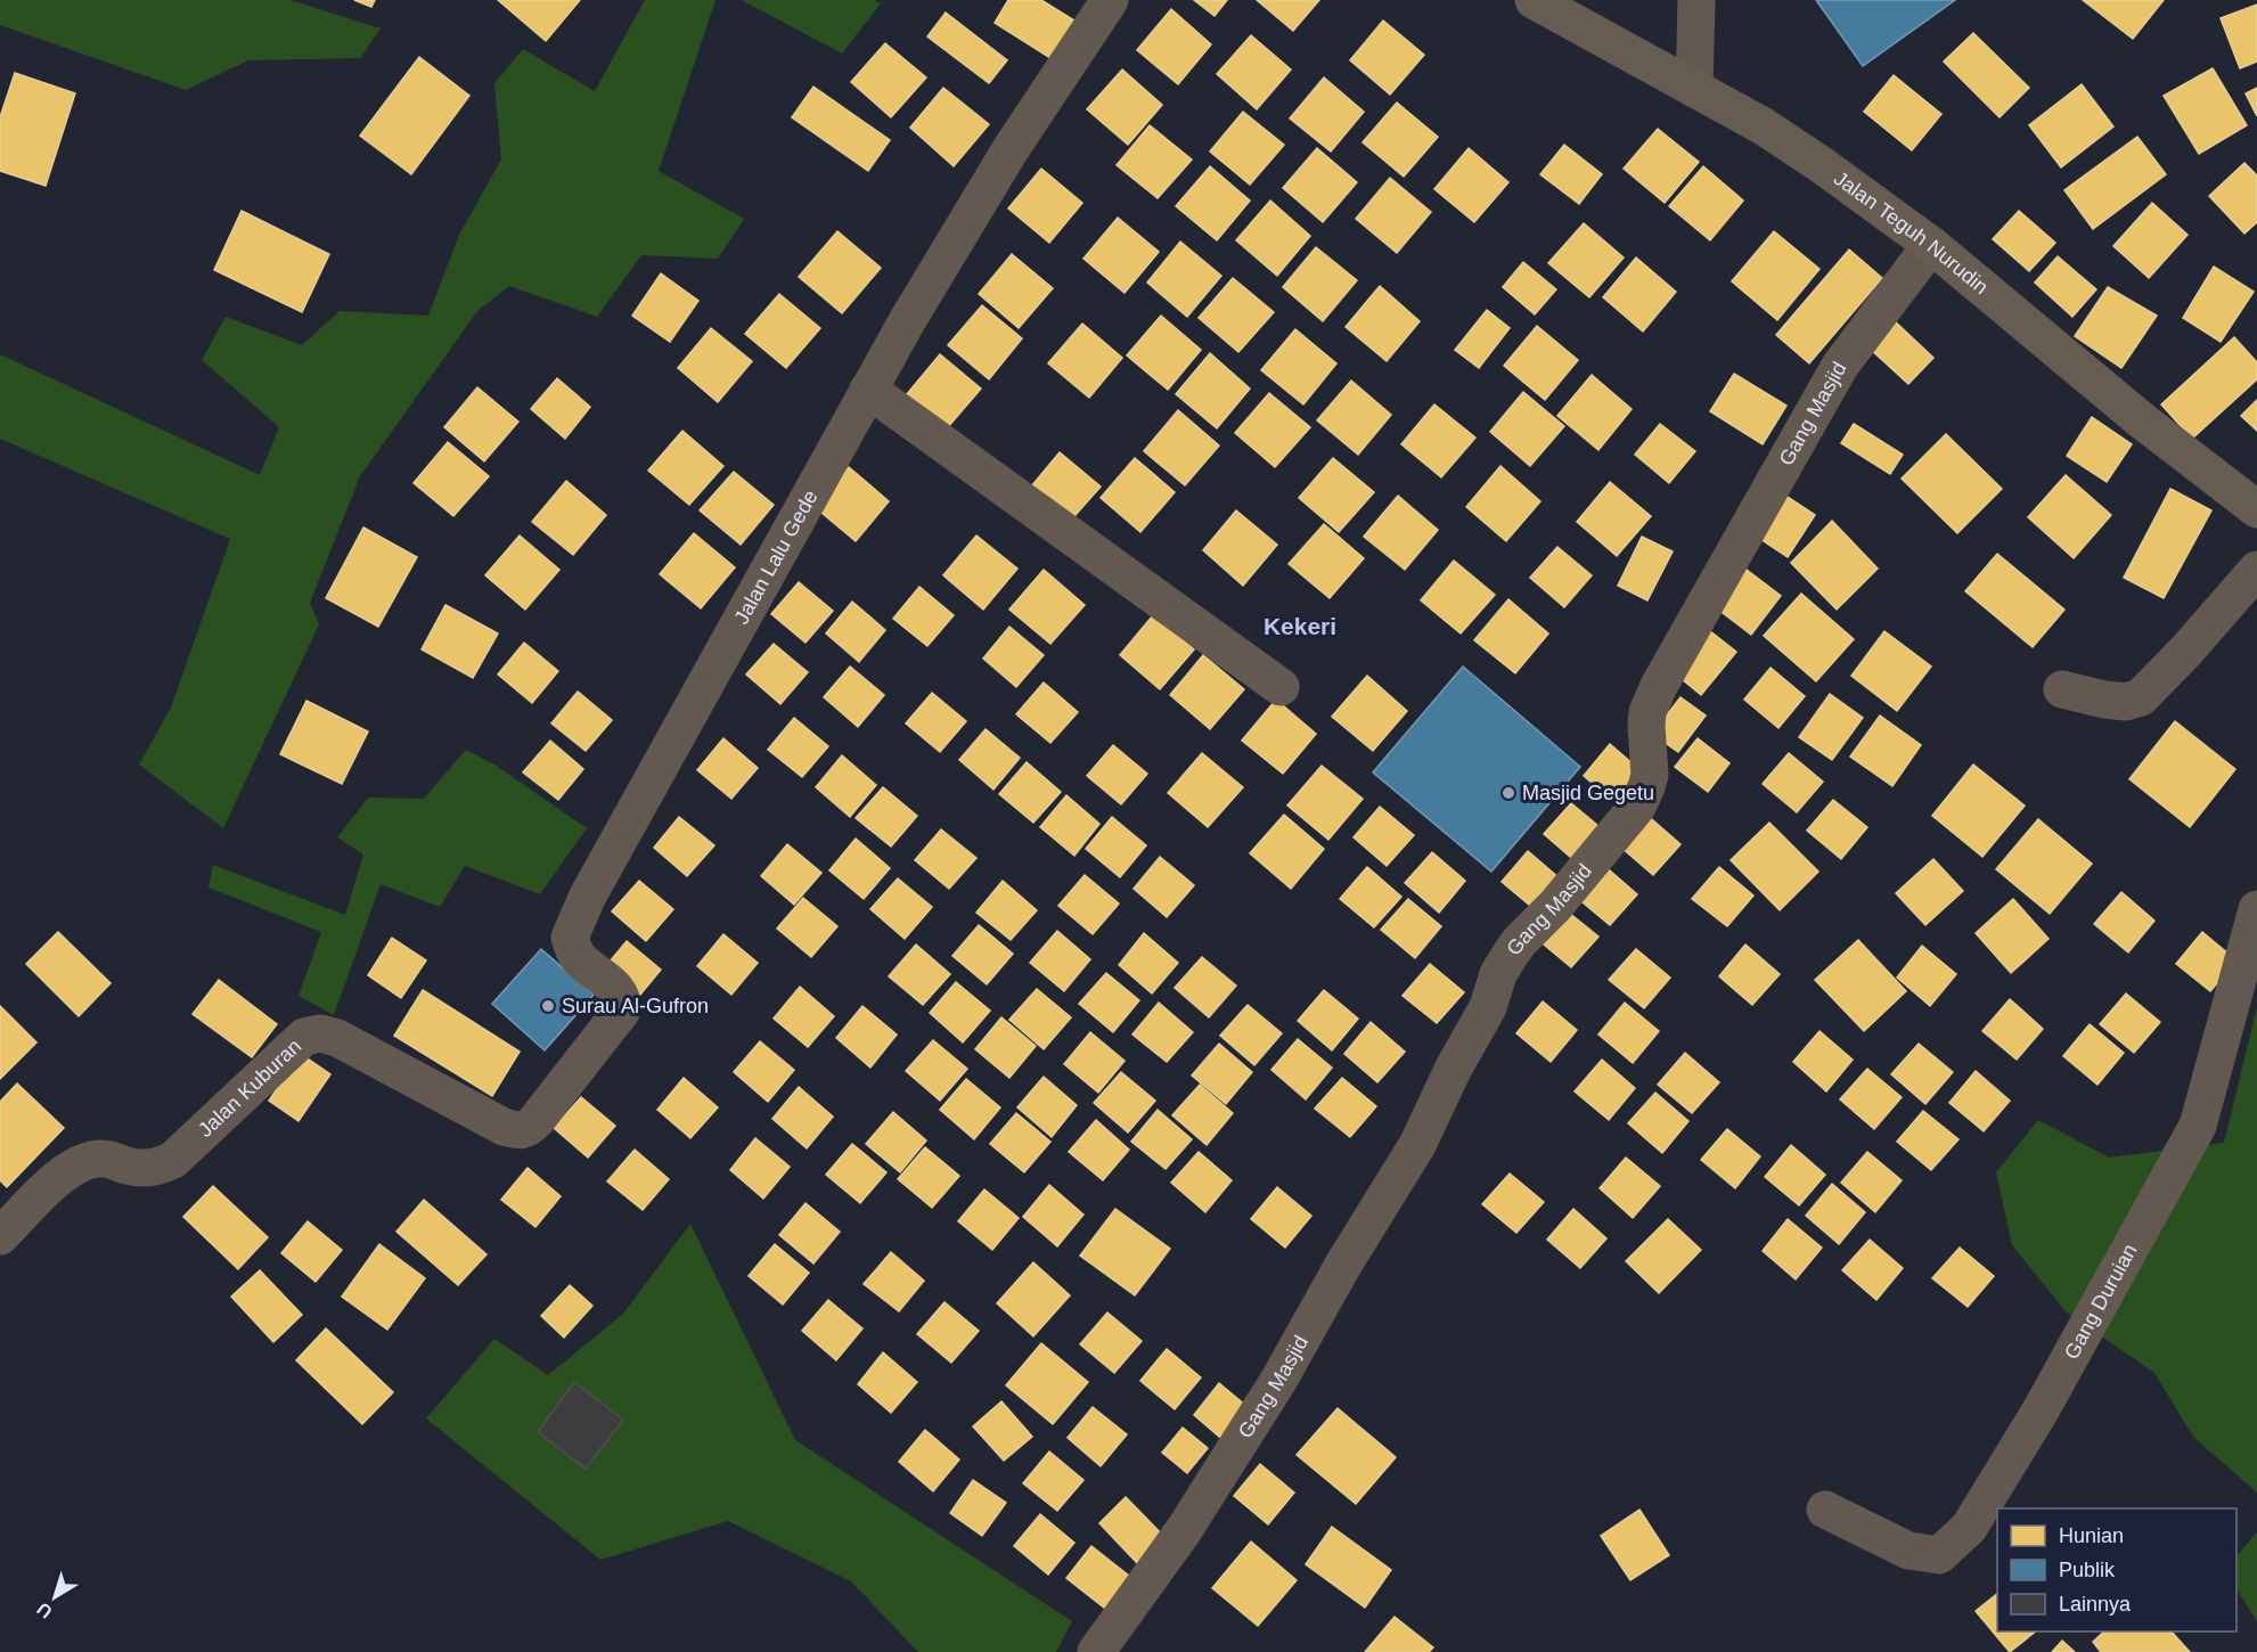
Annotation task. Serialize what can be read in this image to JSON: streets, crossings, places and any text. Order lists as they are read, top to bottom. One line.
{"streets":{"street":["Jalan Teguh Nurudin","Gang Masjid","Jalan Lalu Gede","Jalan Kuburan","Gang Duruian"]},"crossings":[["Jalan Teguh Nurudin","Gang Masjid"],["Jalan Lalu Gede","Jalan Kuburan"]],"districts":["Kekeri"],"places":["Masjid Gegetu","Surau Al-Gufron"],"legend":["Hunian","Publik","Lainnya"],"north":"bottom left"}
